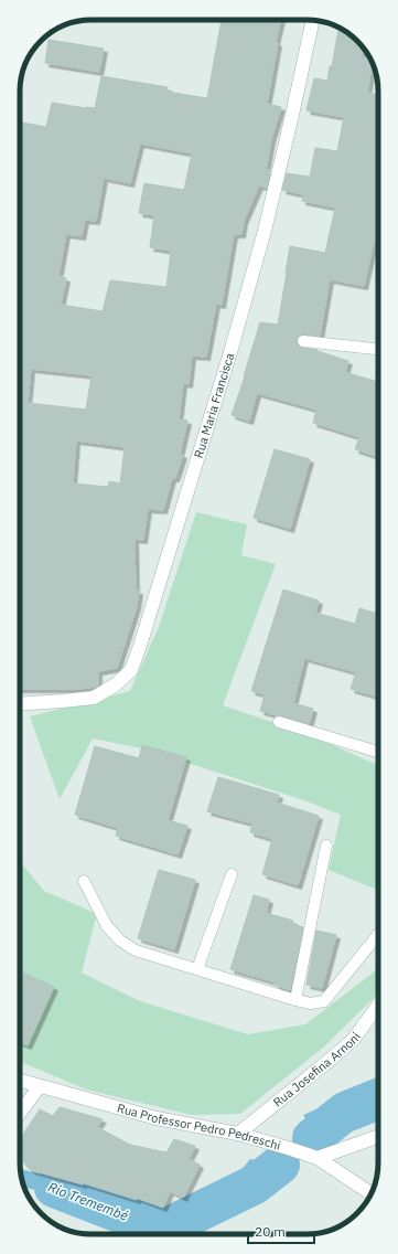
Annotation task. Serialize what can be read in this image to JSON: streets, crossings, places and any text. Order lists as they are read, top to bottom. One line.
{"streets":{"street":["Rua Maria Francisca","Rua Josefina Arnoni","Rua Professor Pedro Pedreschi"]},"crossings":[["Rua Josefina Arnoni","Rua Professor Pedro Pedreschi"]],"water":["Rio Tremembé"],"scale_bar":"20 m"}
